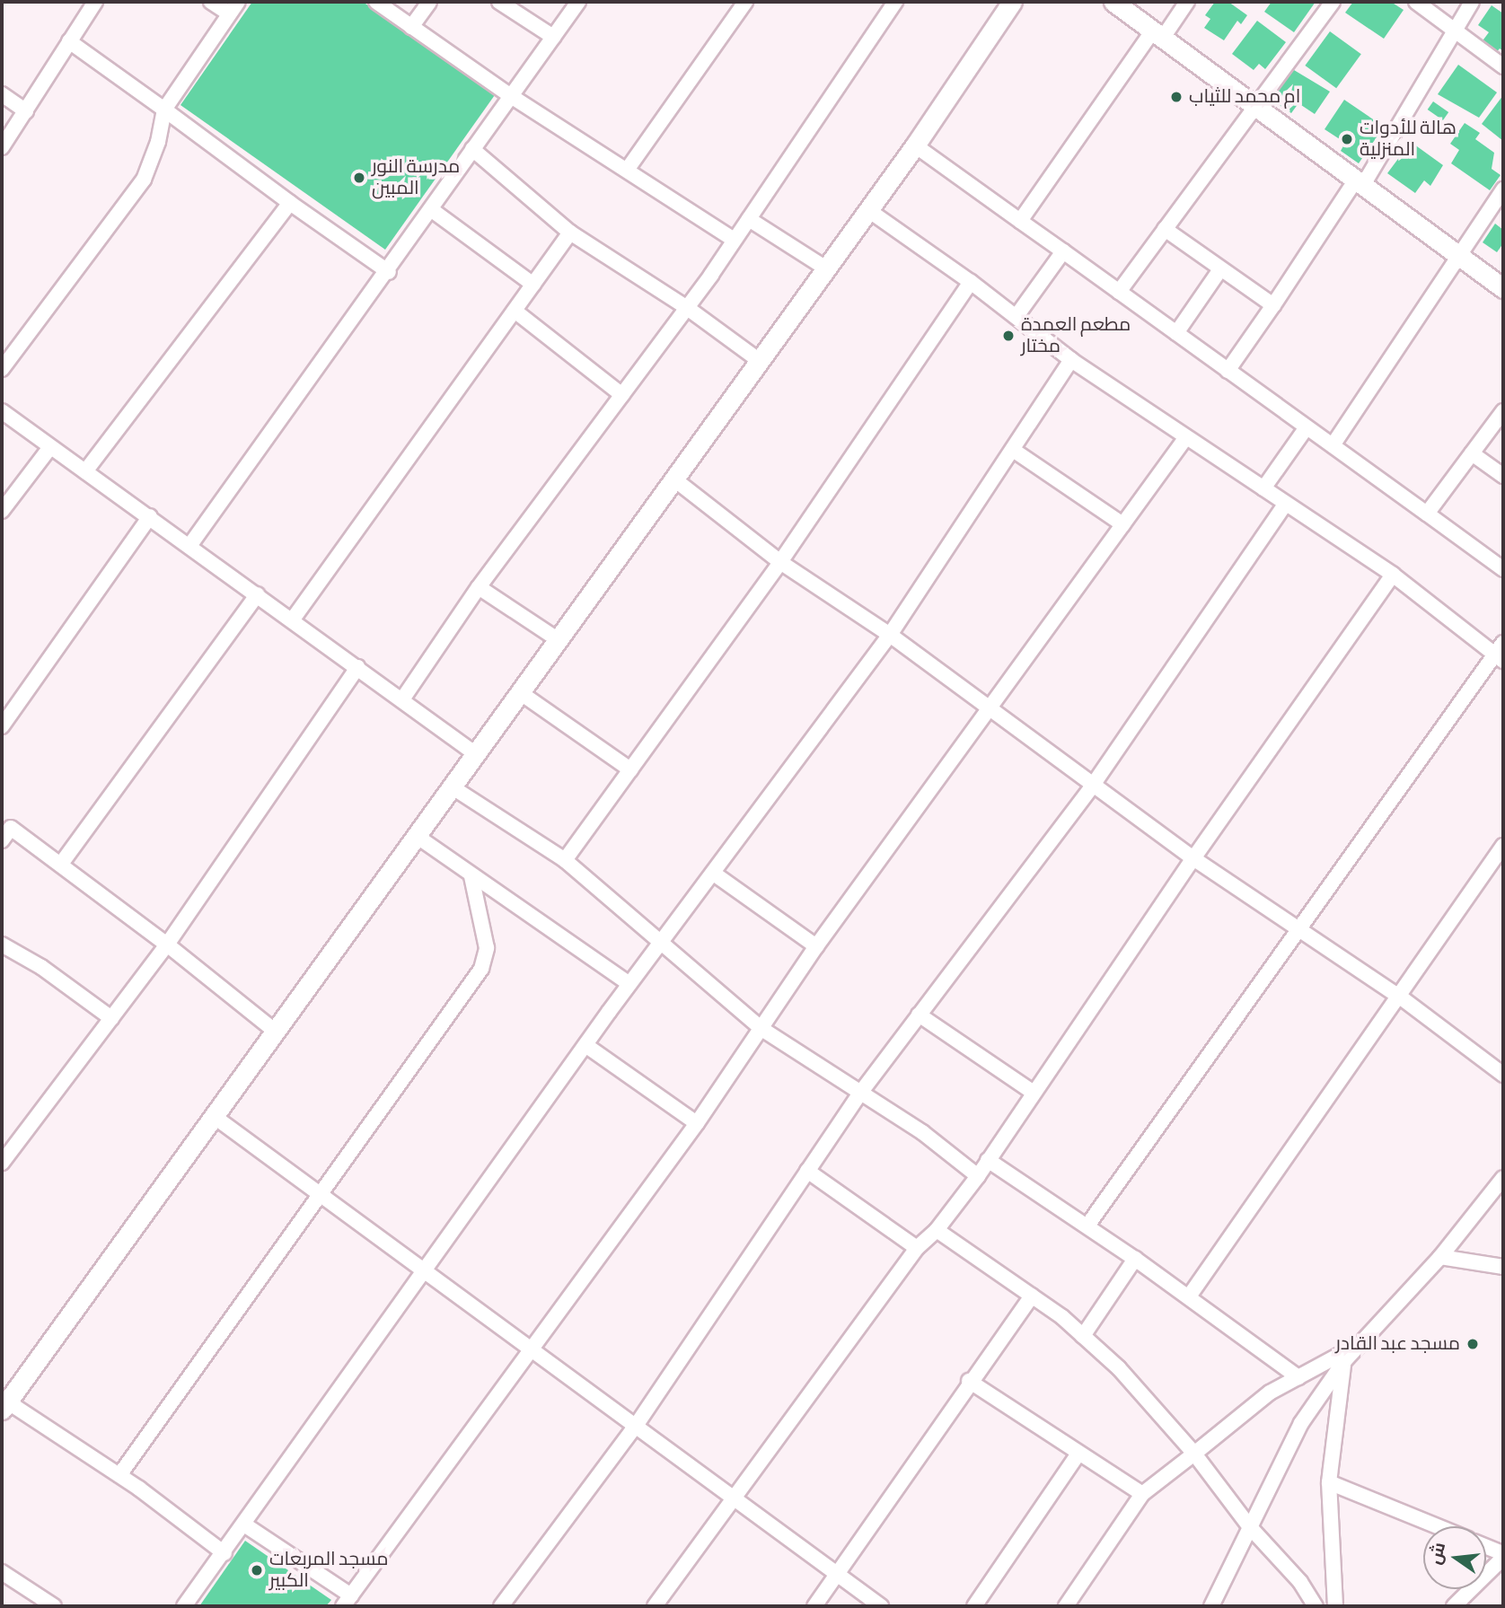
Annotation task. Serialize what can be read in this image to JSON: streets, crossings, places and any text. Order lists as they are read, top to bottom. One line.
{"places":["ام محمد للثياب","هالة للأدوات المنزلية","مدرسة النور المبين","مطعم العمدة مختار","مسجد عبد القادر","مسجد المربعات الكبير"],"north":"left"}
